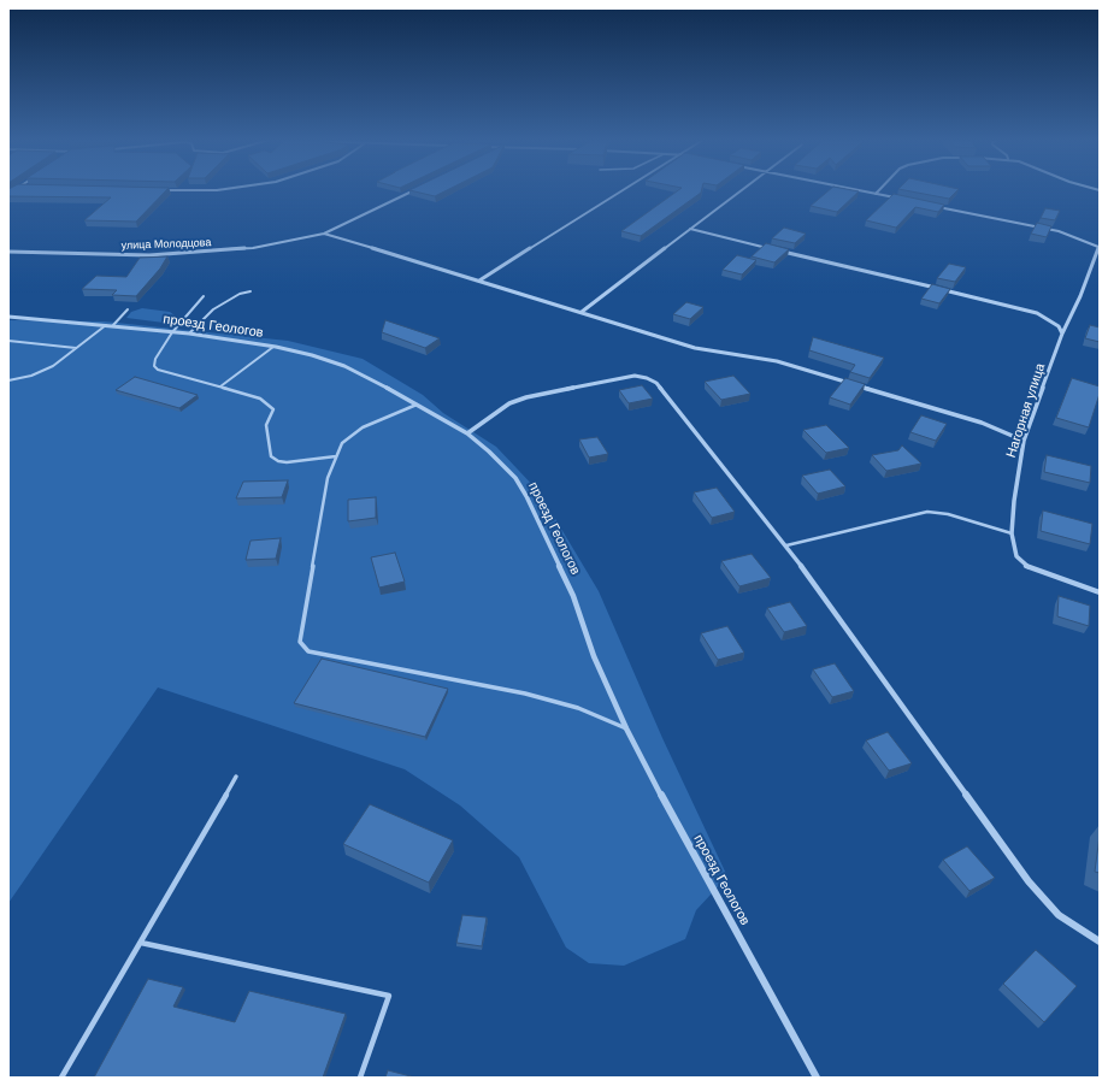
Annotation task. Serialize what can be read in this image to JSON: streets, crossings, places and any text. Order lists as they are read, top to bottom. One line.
{"streets":{"street":["улица Молодцова","проезд Геологов","Нагорная улица"]}}
